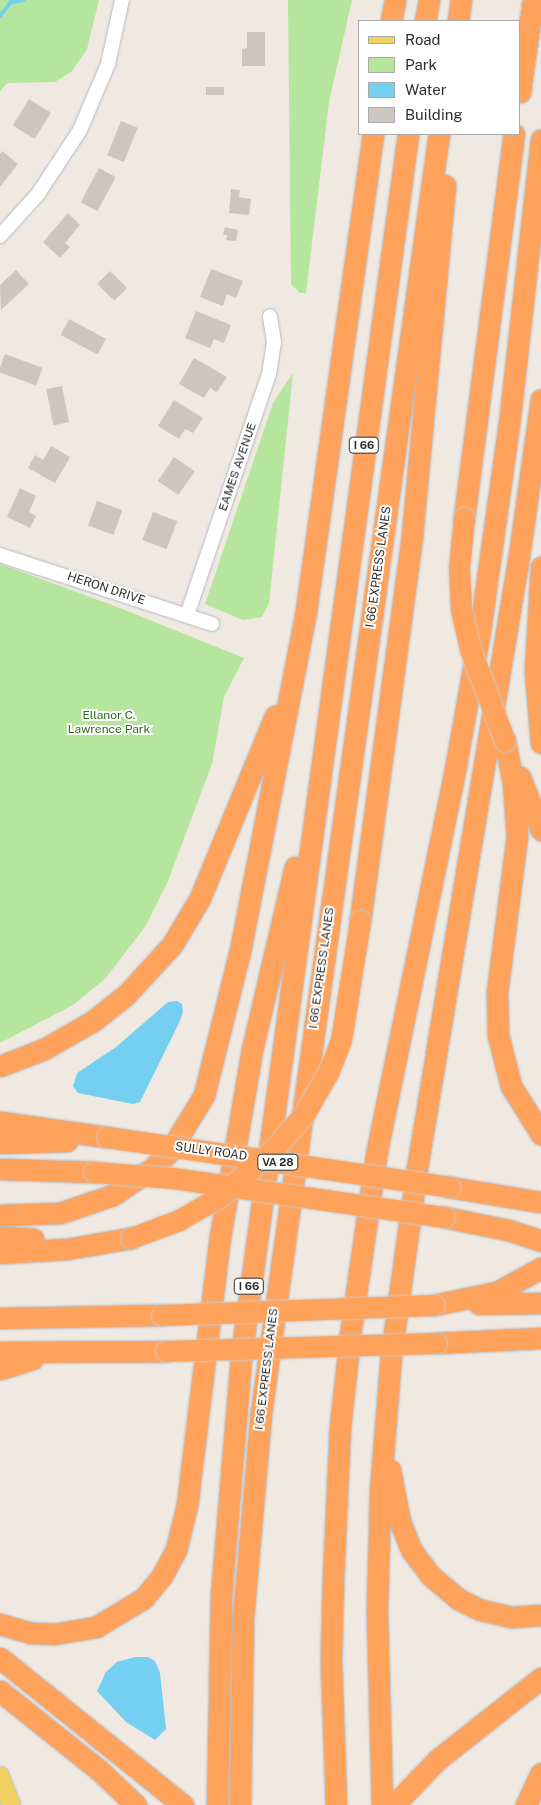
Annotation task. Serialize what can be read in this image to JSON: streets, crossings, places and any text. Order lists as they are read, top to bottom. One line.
{"streets":{"highway":["I 66","I 66 EXPRESS LANES","SULLY ROAD","VA 28"],"street":["EAMES AVENUE","HERON DRIVE"]},"crossings":[["EAMES AVENUE","HERON DRIVE"]],"parks":["Ellanor C. Lawrence Park"],"legend":["Road","Park","Water","Building"]}
